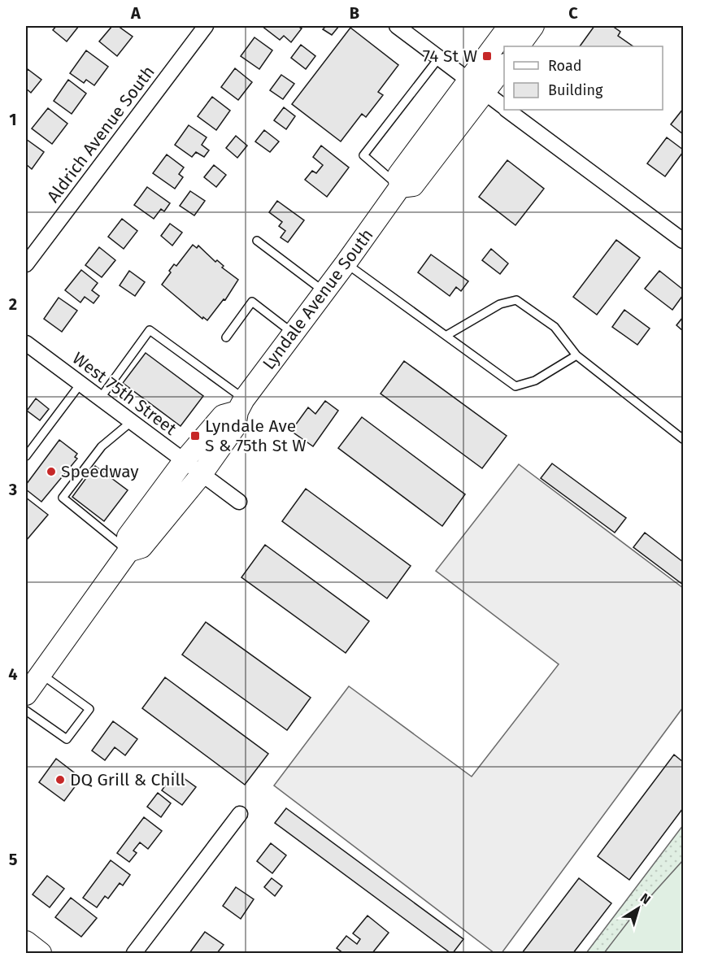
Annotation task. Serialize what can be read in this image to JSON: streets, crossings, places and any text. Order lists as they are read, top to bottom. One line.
{"streets":{"main road":["Lyndale Avenue South"],"street":["Aldrich Avenue South","West 75th Street"]},"crossings":[["Lyndale Avenue South","West 75th Street"]],"places":{"transit":["74 St W","Lyndale Ave S & 75th St W"],"other":["Speedway","DQ Grill & Chill"]},"legend":["Road","Building"],"north":"top right","grid":{"columns":["A","B","C"],"rows":["1","2","3","4","5"]}}
